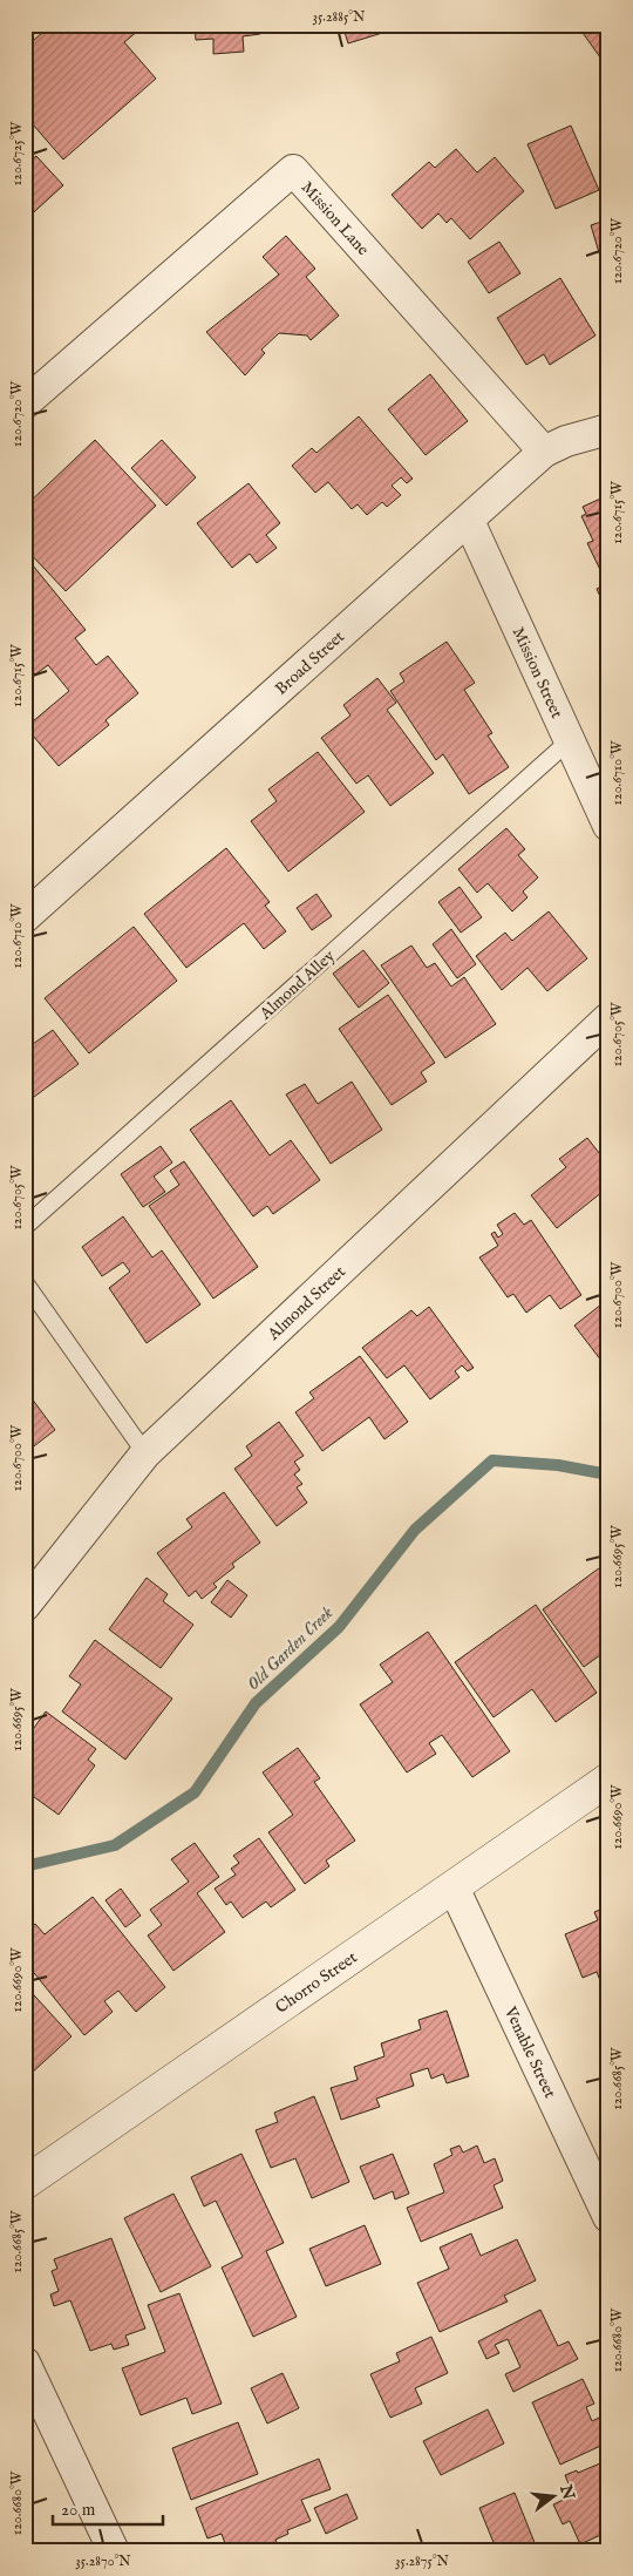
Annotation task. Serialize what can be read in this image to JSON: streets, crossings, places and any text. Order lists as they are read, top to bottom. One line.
{"streets":{"street":["Mission Lane","Broad Street","Mission Street","Almond Street","Chorro Street","Venable Street"],"lane":["Almond Alley"]},"crossings":[["Mission Lane","Broad Street"],["Broad Street","Mission Street"],["Mission Street","Almond Alley"],["Chorro Street","Venable Street"]],"water":["Old Garden Creek"],"scale_bar":"20 m","north":"right","coordinates":["35.2885°N","120.6725°W","120.6720°W","120.6715°W","120.6710°W","120.6705°W","120.6700°W","120.6695°W","120.6690°W","120.6685°W","120.6680°W","35.2870°N","35.2875°N"]}
